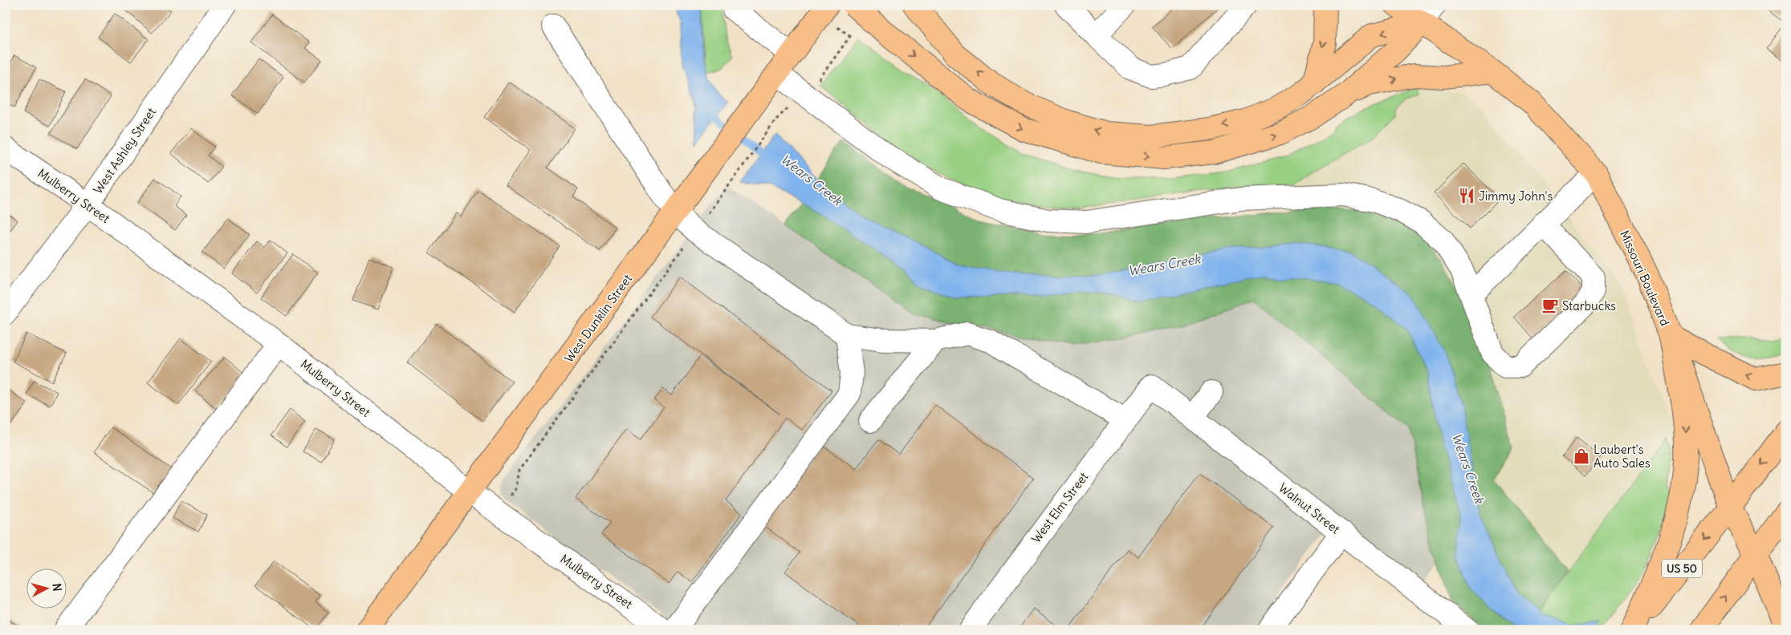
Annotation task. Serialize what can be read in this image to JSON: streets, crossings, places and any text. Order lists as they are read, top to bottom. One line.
{"streets":{"main road":["Missouri Boulevard","West Dunklin Street","US 50"],"street":["West Ashley Street","Mulberry Street","West Elm Street","Walnut Street"]},"crossings":[["West Ashley Street","Mulberry Street"],["Mulberry Street","West Dunklin Street"],["Missouri Boulevard","US 50"],["West Elm Street","Walnut Street"]],"water":["Wears Creek"],"places":{"restaurant":["Jimmy John's"],"cafe":["Starbucks"],"shop":["Laubert's Auto Sales"]},"north":"right"}
